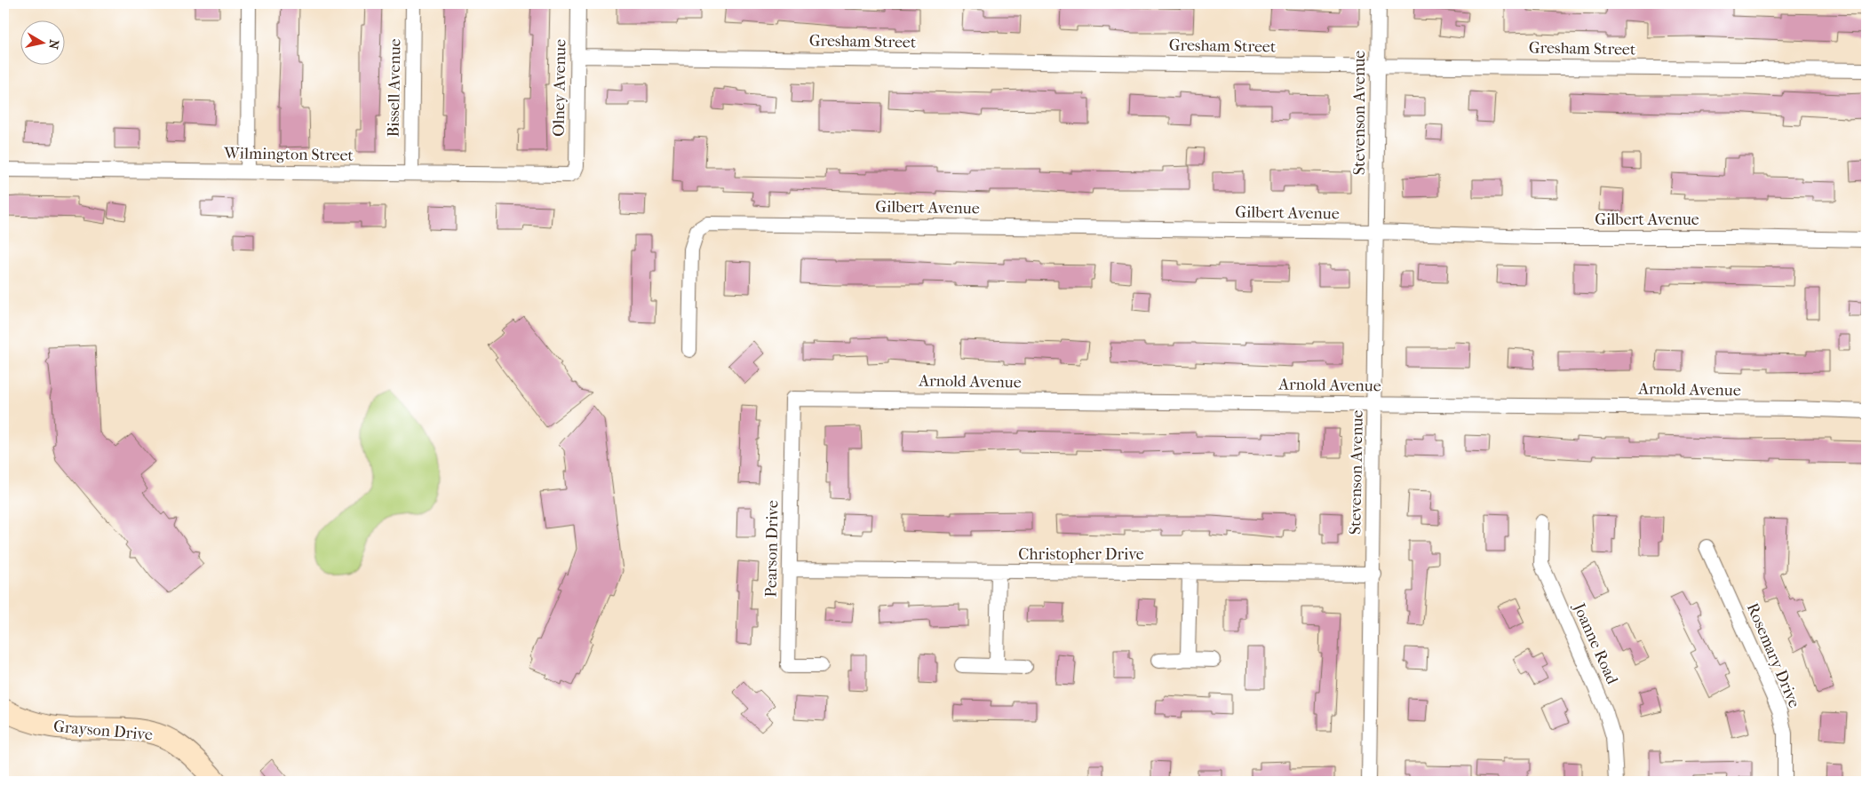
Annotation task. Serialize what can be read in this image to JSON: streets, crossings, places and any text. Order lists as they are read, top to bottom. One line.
{"streets":{"street":["Gresham Street","Bissell Avenue","Olney Avenue","Stevenson Avenue","Wilmington Street","Gilbert Avenue","Arnold Avenue","Pearson Drive","Christopher Drive","Joanne Road","Rosemary Drive","Grayson Drive"]},"crossings":[["Gresham Street","Olney Avenue"],["Gresham Street","Stevenson Avenue"],["Bissell Avenue","Wilmington Street"],["Olney Avenue","Wilmington Street"],["Stevenson Avenue","Gilbert Avenue"],["Stevenson Avenue","Arnold Avenue"],["Stevenson Avenue","Christopher Drive"],["Arnold Avenue","Pearson Drive"],["Pearson Drive","Christopher Drive"]],"north":"right"}
